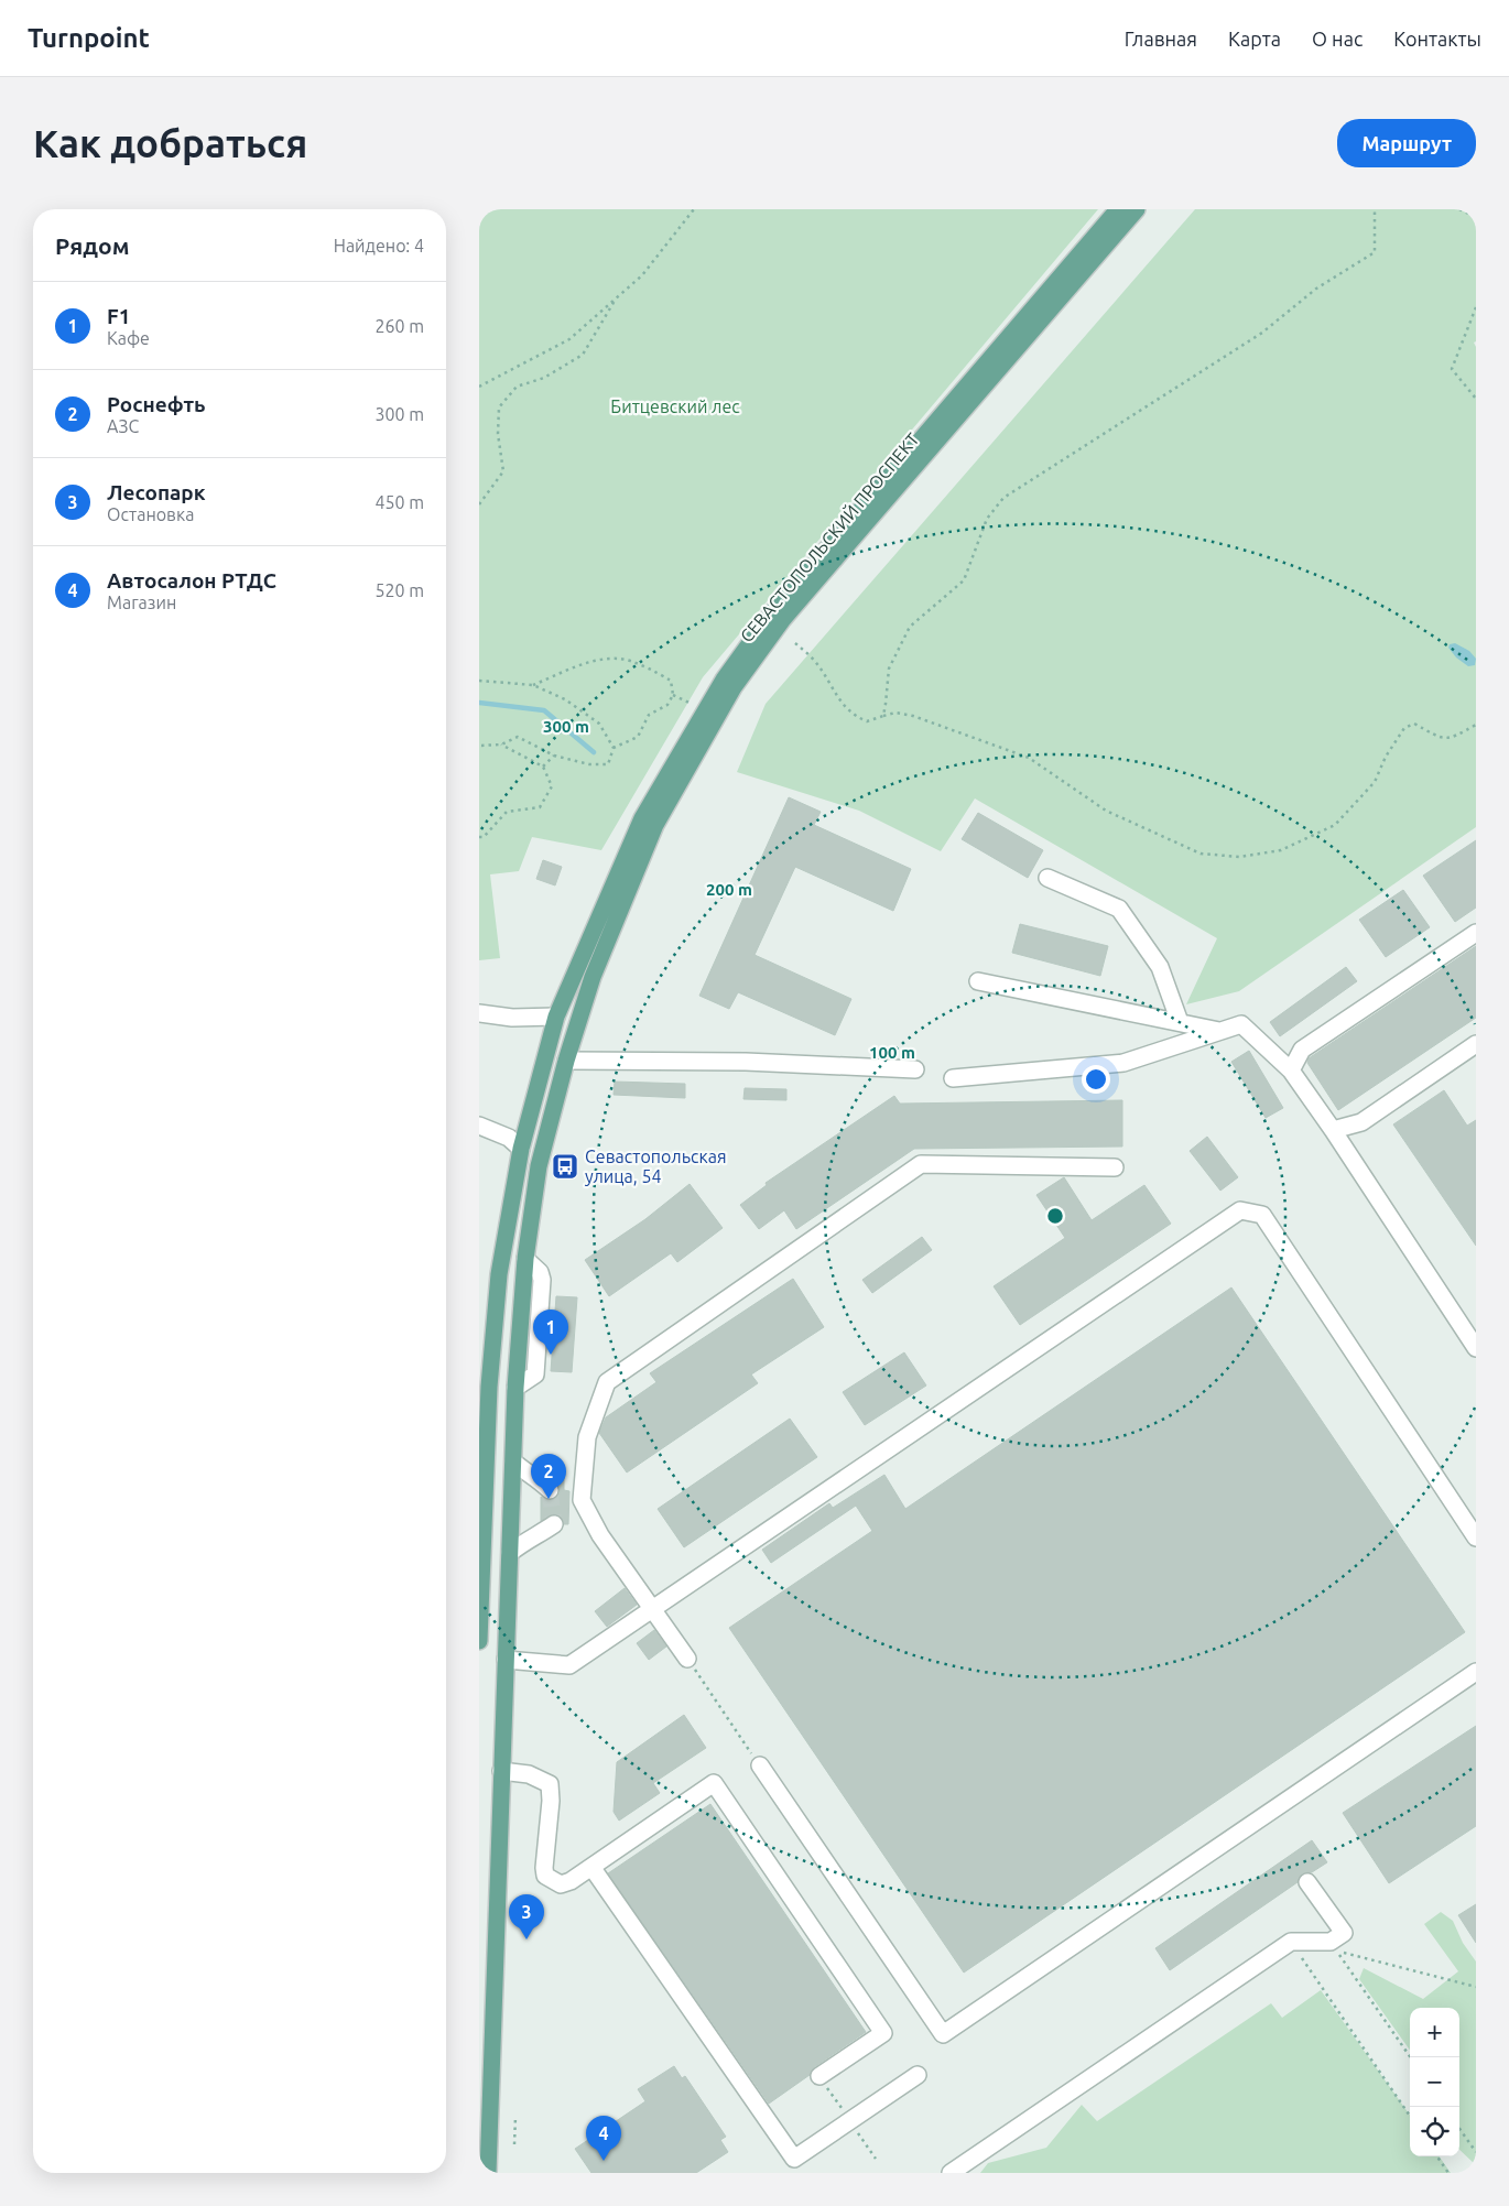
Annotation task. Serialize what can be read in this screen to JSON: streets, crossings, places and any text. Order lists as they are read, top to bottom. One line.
{"streets":{"main road":["СЕВАСТОПОЛЬСКИЙ ПРОСПЕКТ"]},"parks":["Битцевский лес"],"places":{"bus stop":["Севастопольская улица, 54"]},"page":{"header":"Turnpoint","nav":["Главная","Карта","О нас","Контакты"],"buttons":"Маршрут","title":"Как добраться","heading":["Рядом","Найдено: 4"],"list":[{"mark":"1","name":"F1","note":"Кафе","value":"260 m"},{"mark":"2","name":"Роснефть","note":"АЗС","value":"300 m"},{"mark":"3","name":"Лесопарк","note":"Остановка","value":"450 m"},{"mark":"4","name":"Автосалон РТДС","note":"Магазин","value":"520 m"}],"pins":["1","2","3","4"],"map_buttons":["+","−"]},"rings":["300 m","200 m","100 m"]}
